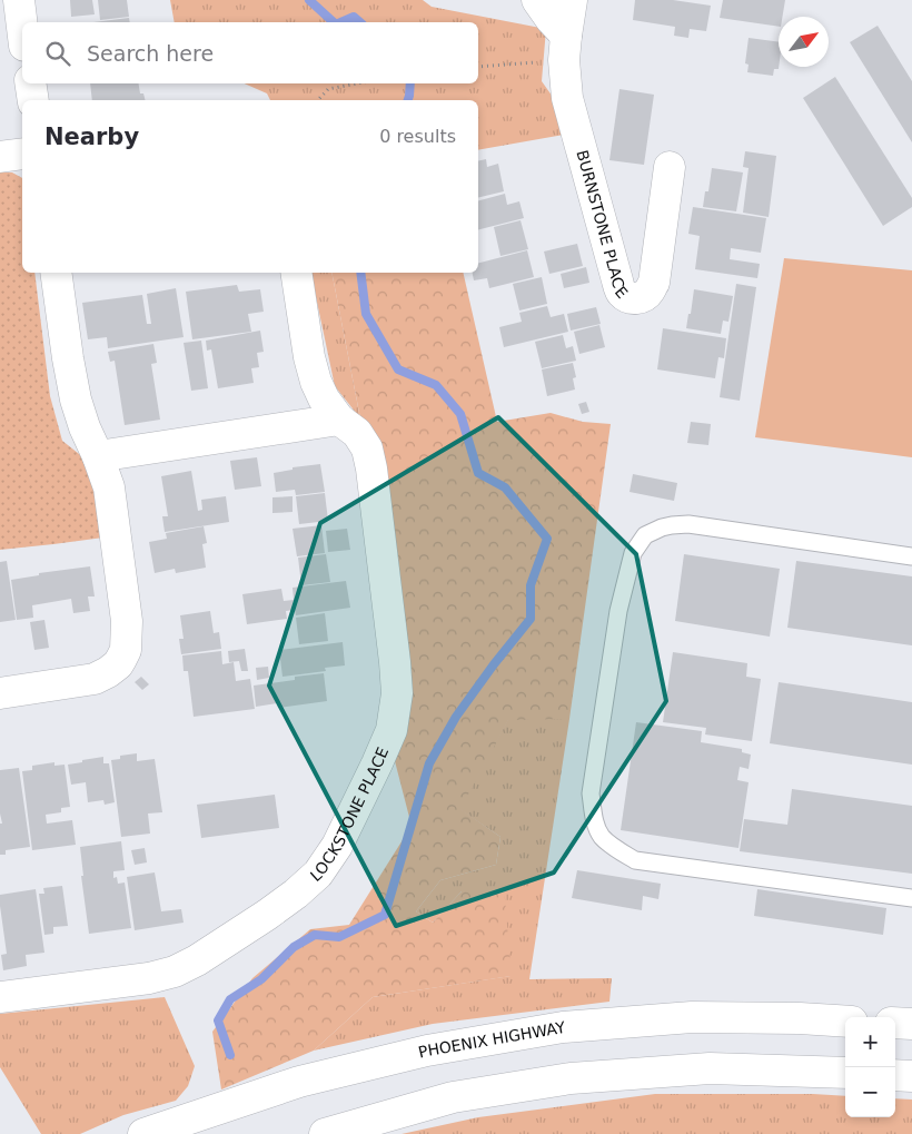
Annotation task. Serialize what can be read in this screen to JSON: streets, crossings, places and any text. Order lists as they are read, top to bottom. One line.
{"streets":{"street":["BURNSTONE PLACE","LOCKSTONE PLACE","PHOENIX HIGHWAY"]},"north":"top right","page":{"search":"Search here","heading":["Nearby","0 results"],"map_buttons":["+","−"]}}
